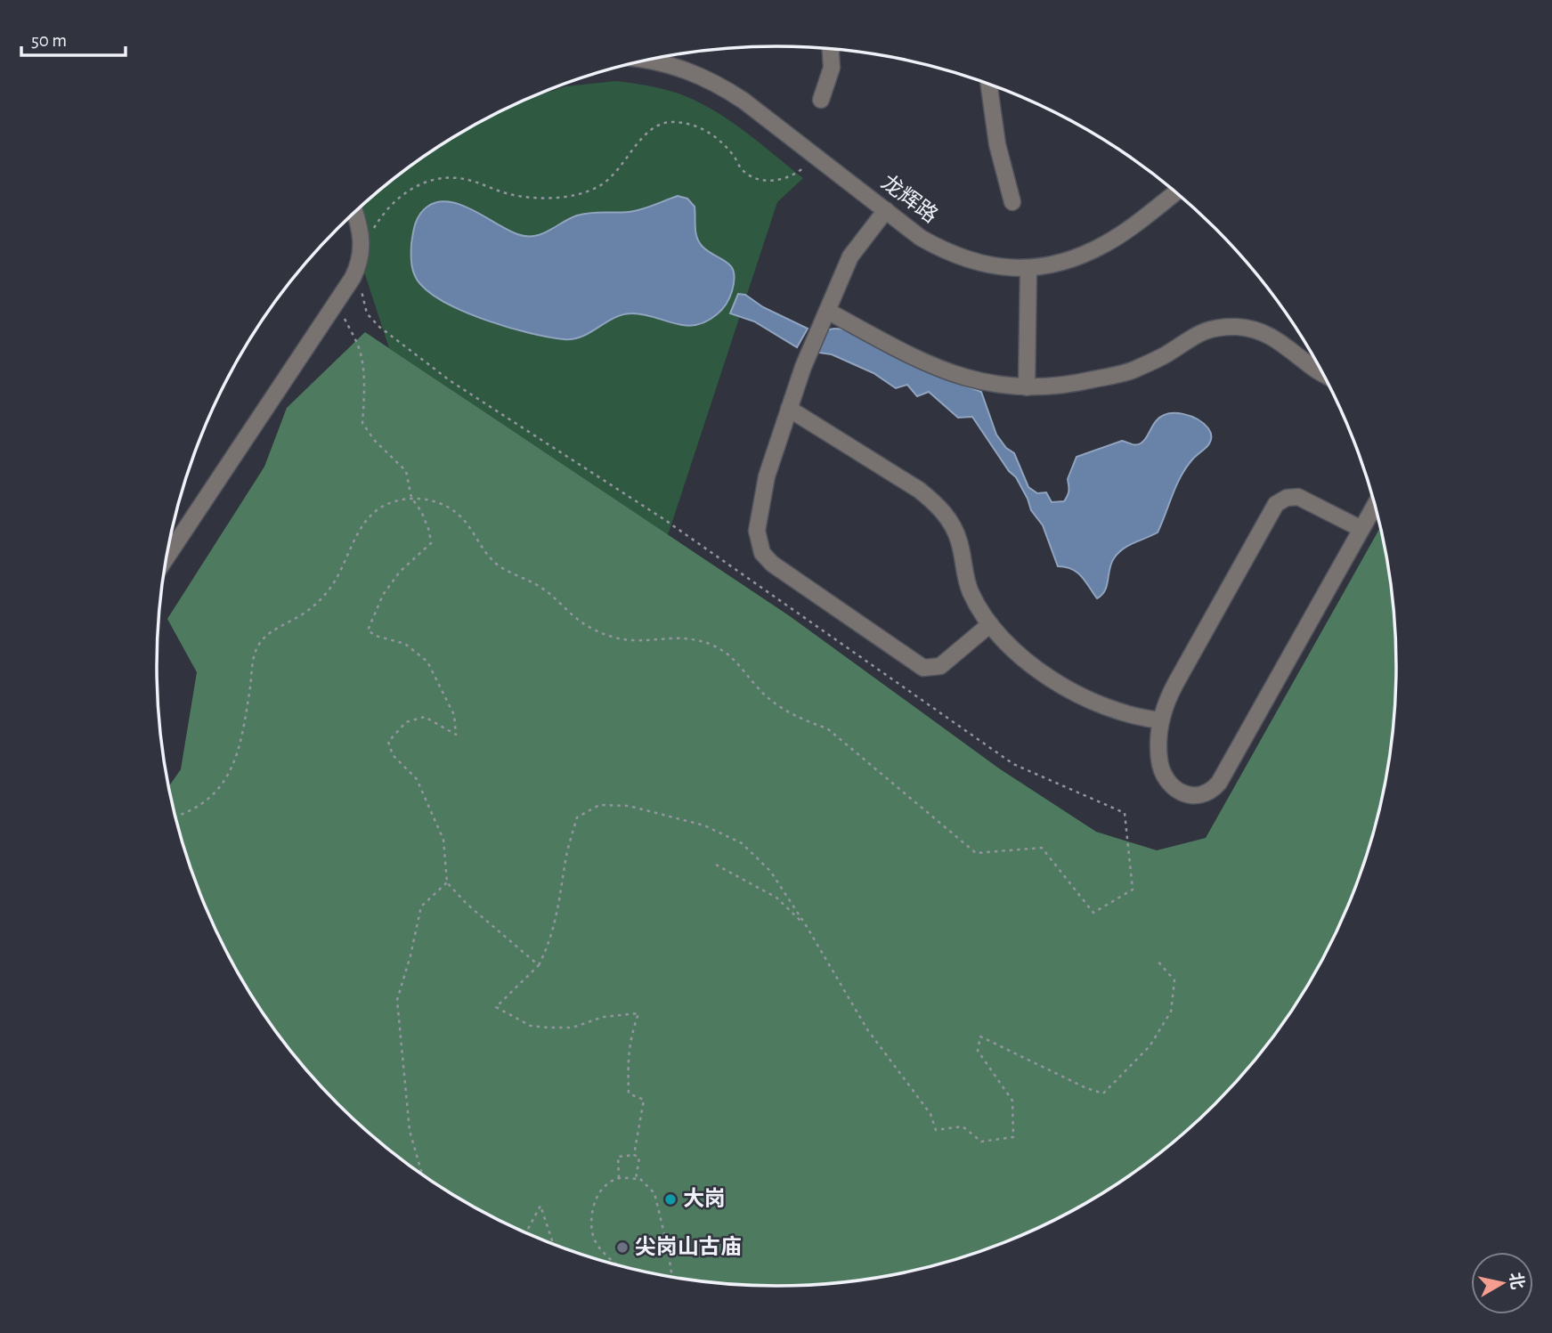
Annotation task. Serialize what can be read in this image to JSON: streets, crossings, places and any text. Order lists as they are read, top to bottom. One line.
{"streets":{"street":["龙辉路"]},"places":["大岗","尖岗山古庙"],"scale_bar":"50 m","north":"right"}
